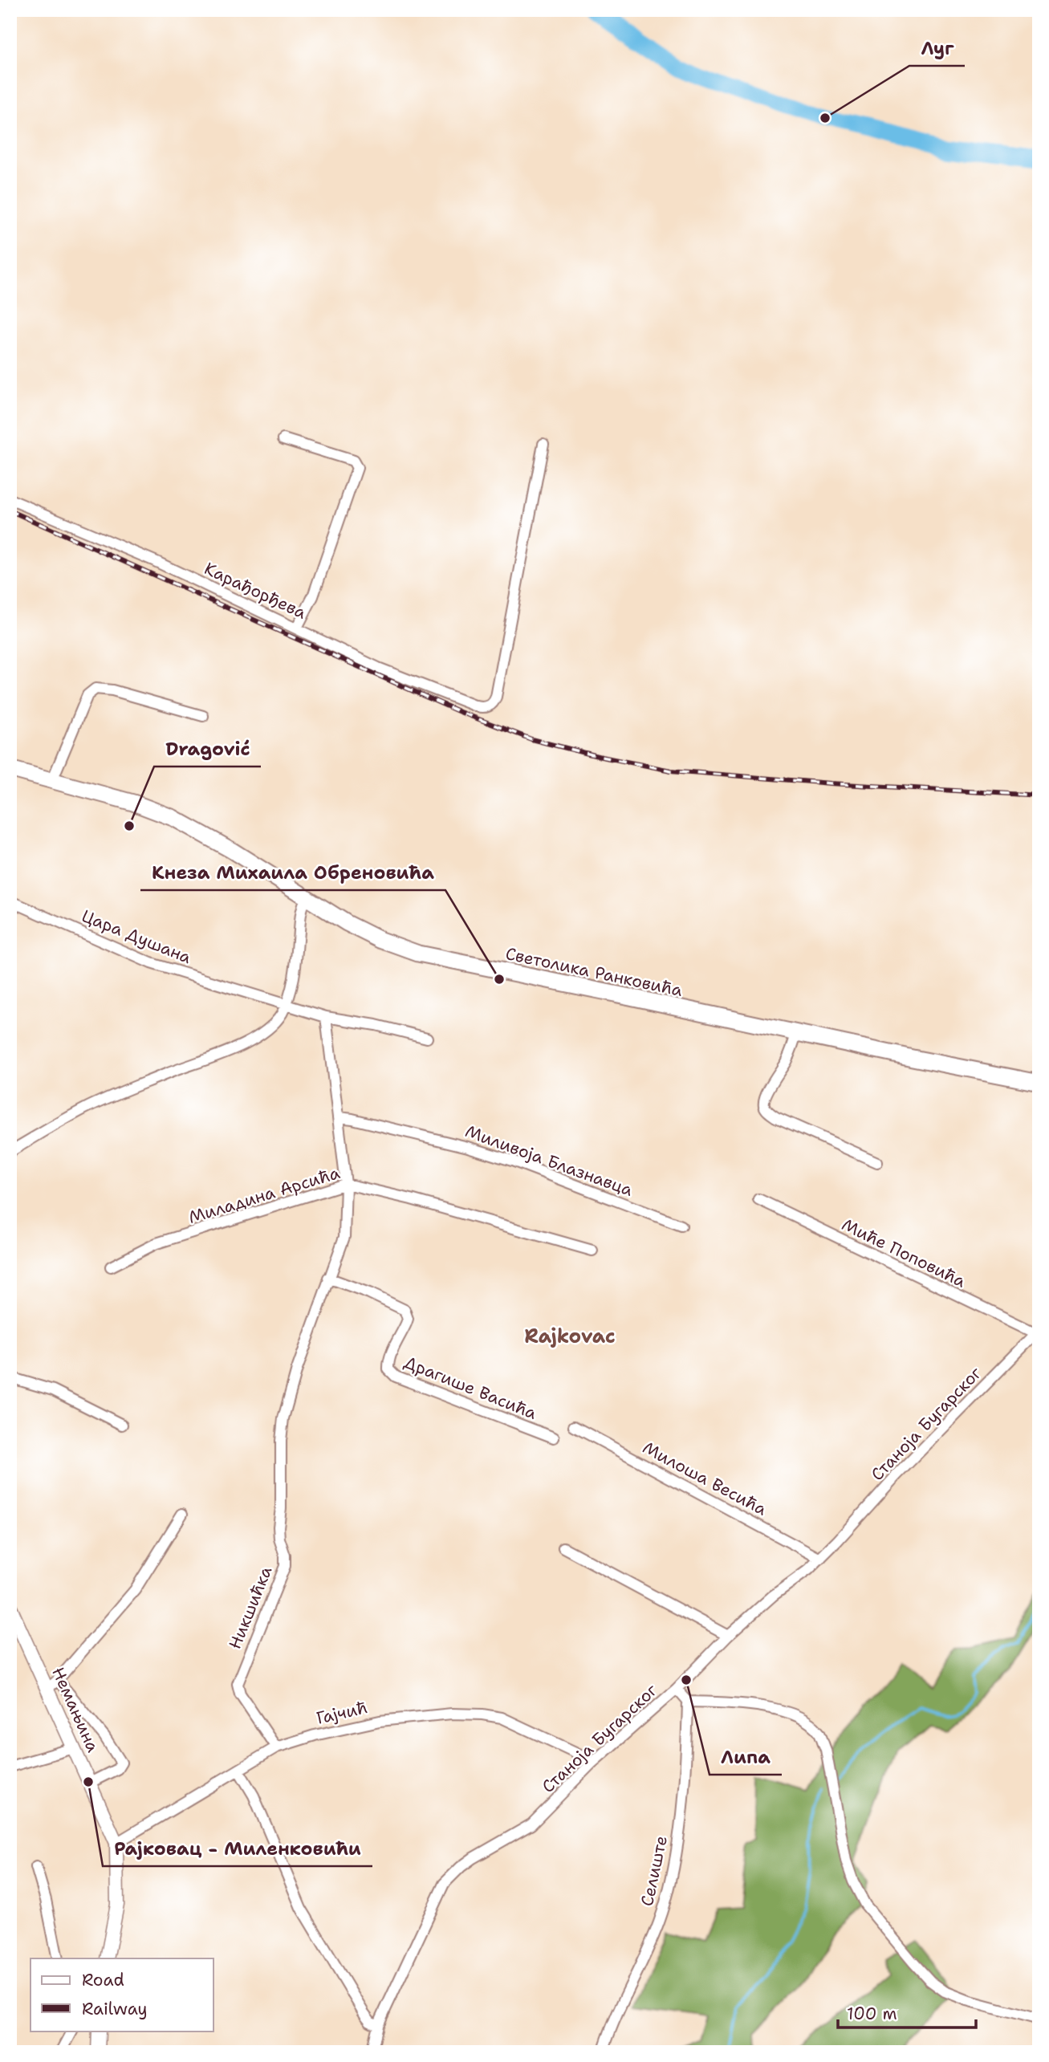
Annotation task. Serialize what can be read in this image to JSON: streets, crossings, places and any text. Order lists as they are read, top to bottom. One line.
{"streets":{"main road":["Светолика Ранковића"],"street":["Карађорђева","Цара Душана","Миливоја Блазнавца","Миладина Арсића","Миће Поповића","Драгише Васића","Станоја Бугарског","Милоша Весића","Никшићка","Немањина","Гајчић","Селиште"]},"crossings":[["Миће Поповића","Станоја Бугарског"],["Драгише Васића","Никшићка"],["Станоја Бугарског","Милоша Весића"],["Станоја Бугарског","Гајчић"],["Никшићка","Гајчић"],["Немањина","Гајчић"]],"districts":["Rajkovac"],"places":["Луг","Dragović","Кнеза Михаила Обреновића","Липа","Рајковац - Миленковићи"],"legend":["Road","Railway"],"scale_bar":"100 m"}
